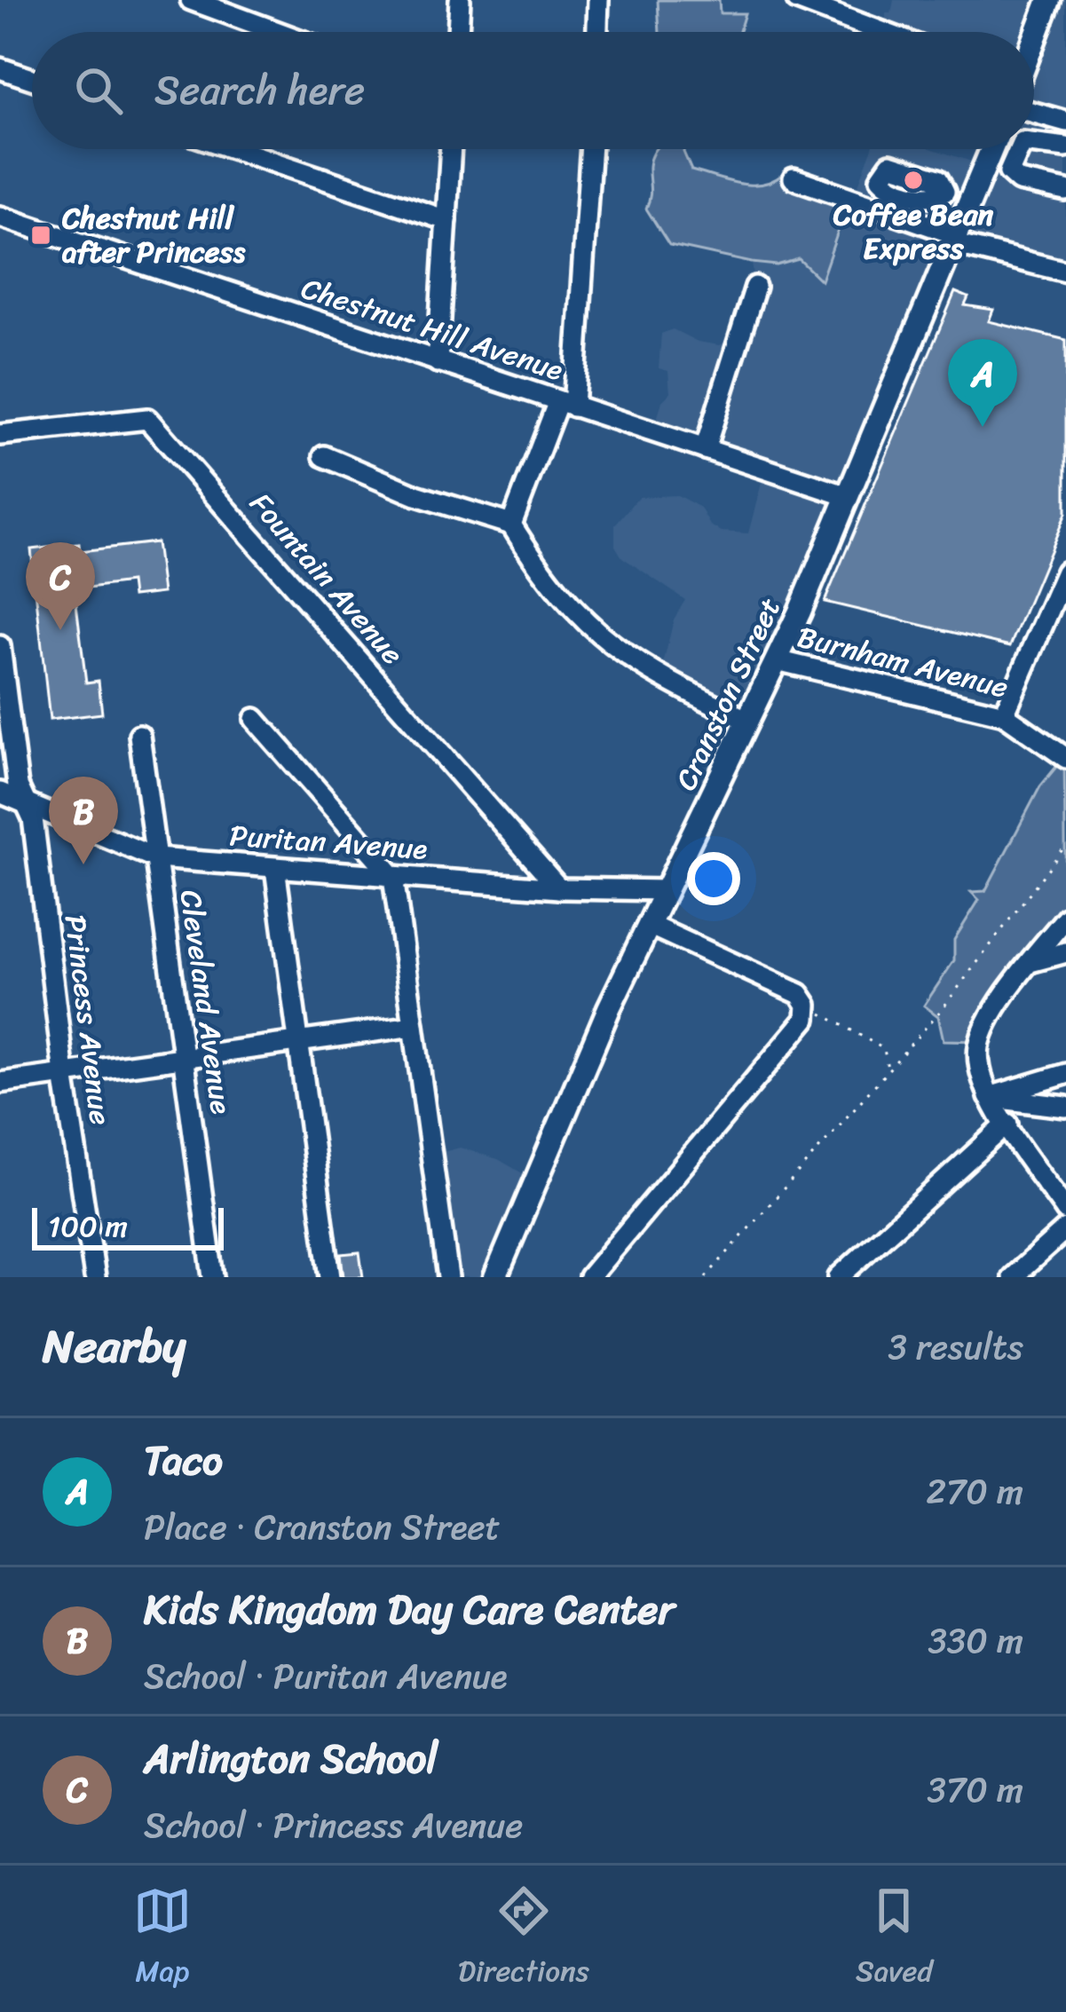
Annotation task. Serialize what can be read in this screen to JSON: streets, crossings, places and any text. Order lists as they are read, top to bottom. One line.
{"streets":{"main road":["Cranston Street"],"street":["Chestnut Hill Avenue","Fountain Avenue","Burnham Avenue","Puritan Avenue","Cleveland Avenue","Princess Avenue"]},"crossings":[["Chestnut Hill Avenue","Cranston Street"],["Fountain Avenue","Puritan Avenue"],["Burnham Avenue","Cranston Street"],["Cranston Street","Puritan Avenue"],["Puritan Avenue","Cleveland Avenue"],["Puritan Avenue","Princess Avenue"]],"places":{"other":["Coffee Bean Express"],"transit":["Chestnut Hill after Princess"]},"scale_bar":"100 m","page":{"search":"Search here","pins":["A","C","B"],"scale":"100 m","heading":["Nearby","3 results"],"list":[{"mark":"A","name":"Taco","note":"Place · Cranston Street","value":"270 m"},{"mark":"B","name":"Kids Kingdom Day Care Center","note":"School · Puritan Avenue","value":"330 m"},{"mark":"C","name":"Arlington School","note":"School · Princess Avenue","value":"370 m"}],"nav":["Map","Directions","Saved"]}}
